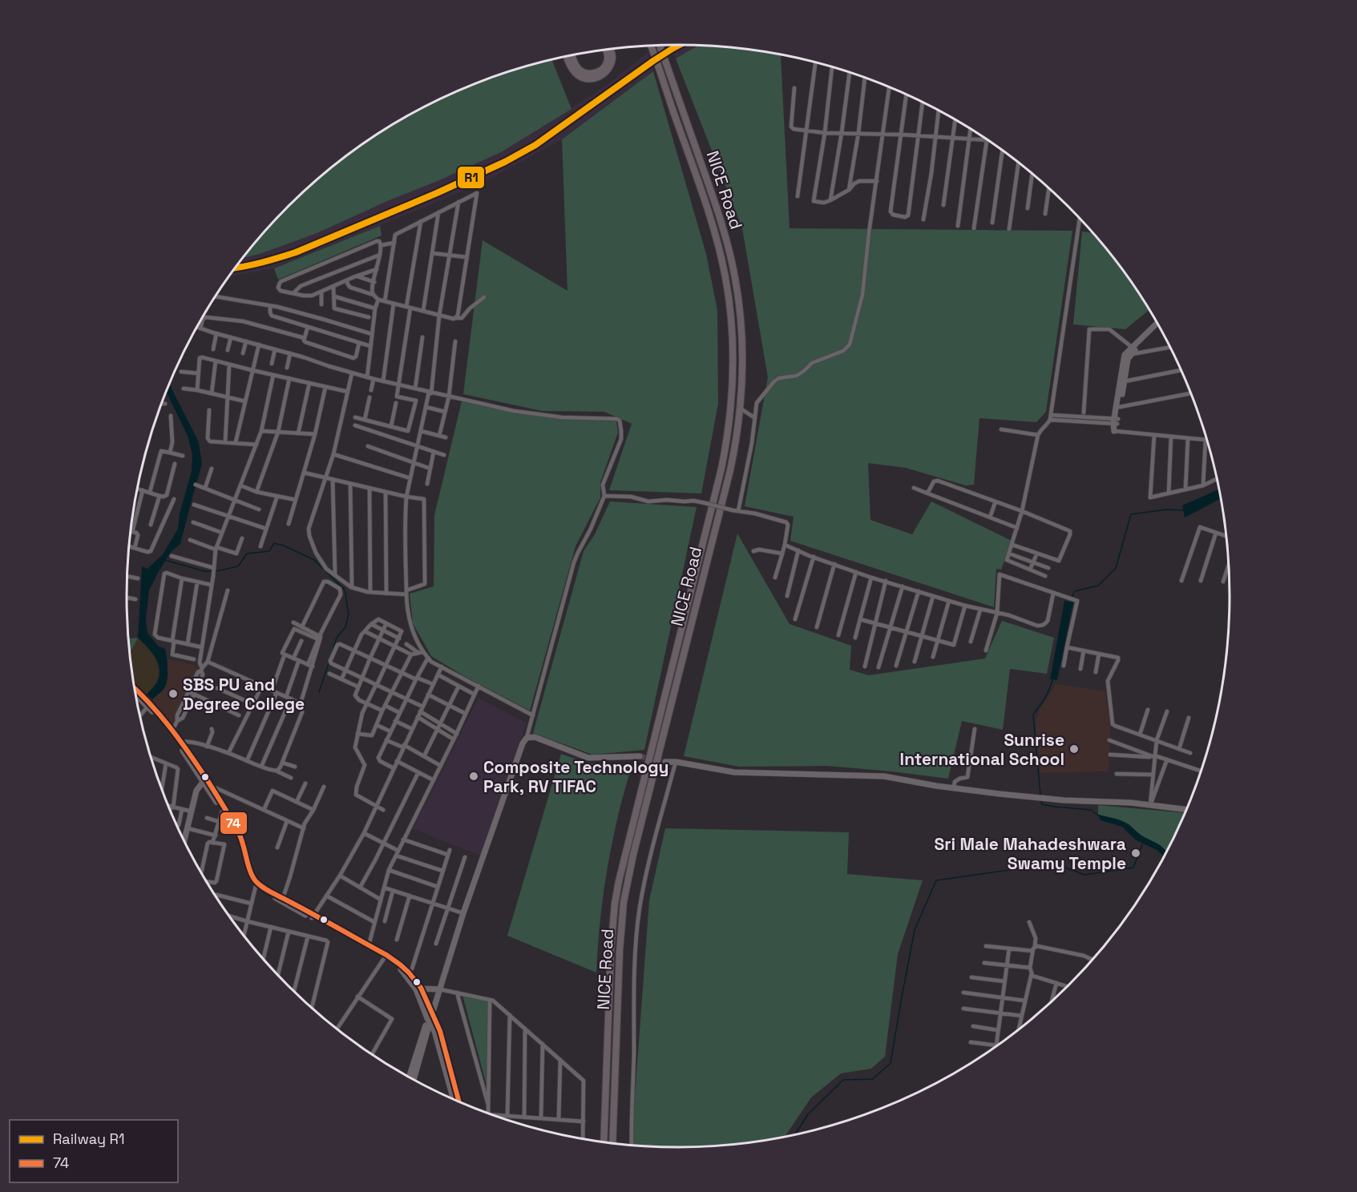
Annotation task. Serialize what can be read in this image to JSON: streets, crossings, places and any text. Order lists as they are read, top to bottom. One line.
{"streets":{"highway":["NICE Road"]},"places":["SBS PU and Degree College","Sunrise International School","Composite Technology Park, RV TIFAC","Sri Male Mahadeshwara Swamy Temple"],"lines":["rail line R1","transit line 74"],"legend":["Railway R1","74"]}
